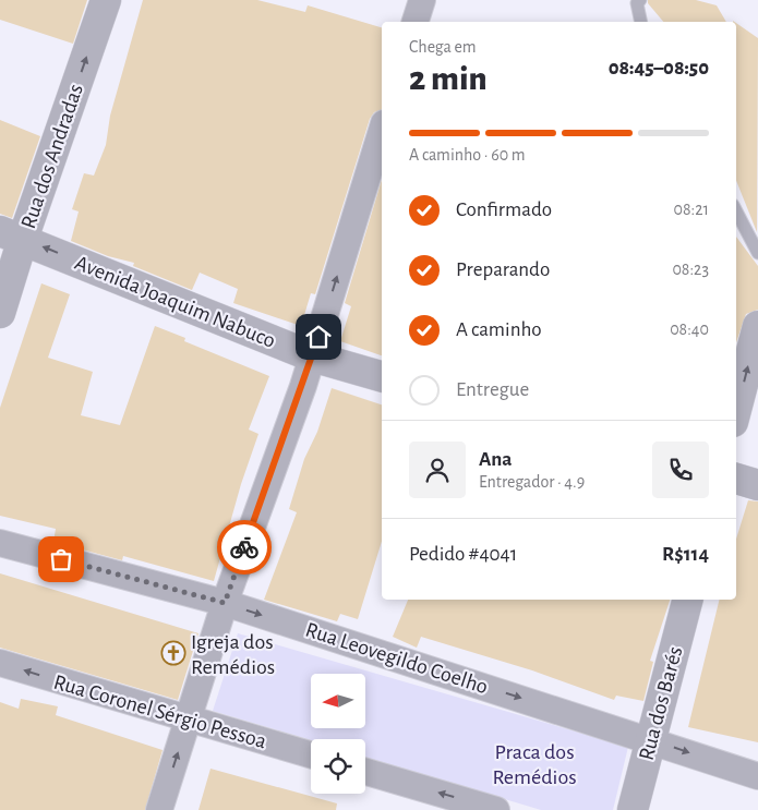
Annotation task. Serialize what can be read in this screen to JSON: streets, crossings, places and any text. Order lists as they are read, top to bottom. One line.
{"streets":{"street":["Rua dos Andradas","Avenida Joaquim Nabuco","Rua Leovegildo Coelho","Rua dos Barés","Rua Coronel Sérgio Pessoa"]},"crossings":[["Rua dos Andradas","Avenida Joaquim Nabuco"],["Rua Leovegildo Coelho","Rua dos Barés"]],"one_way":["Rua dos Andradas","Avenida Joaquim Nabuco","Rua Leovegildo Coelho","Rua Coronel Sérgio Pessoa"],"parks":["Praca dos Remédios"],"places":{"church":["Igreja dos Remédios"]},"north":"left","page":{"heading":["2 min","Chega em","08:45–08:50"],"panel":["Ana","Entregador · 4.9","Pedido #4041","R$114"],"bar":"A caminho · 60 m","list":[["Confirmado","08:21"],["Preparando","08:23"],["A caminho","08:40"],"Entregue"]}}
